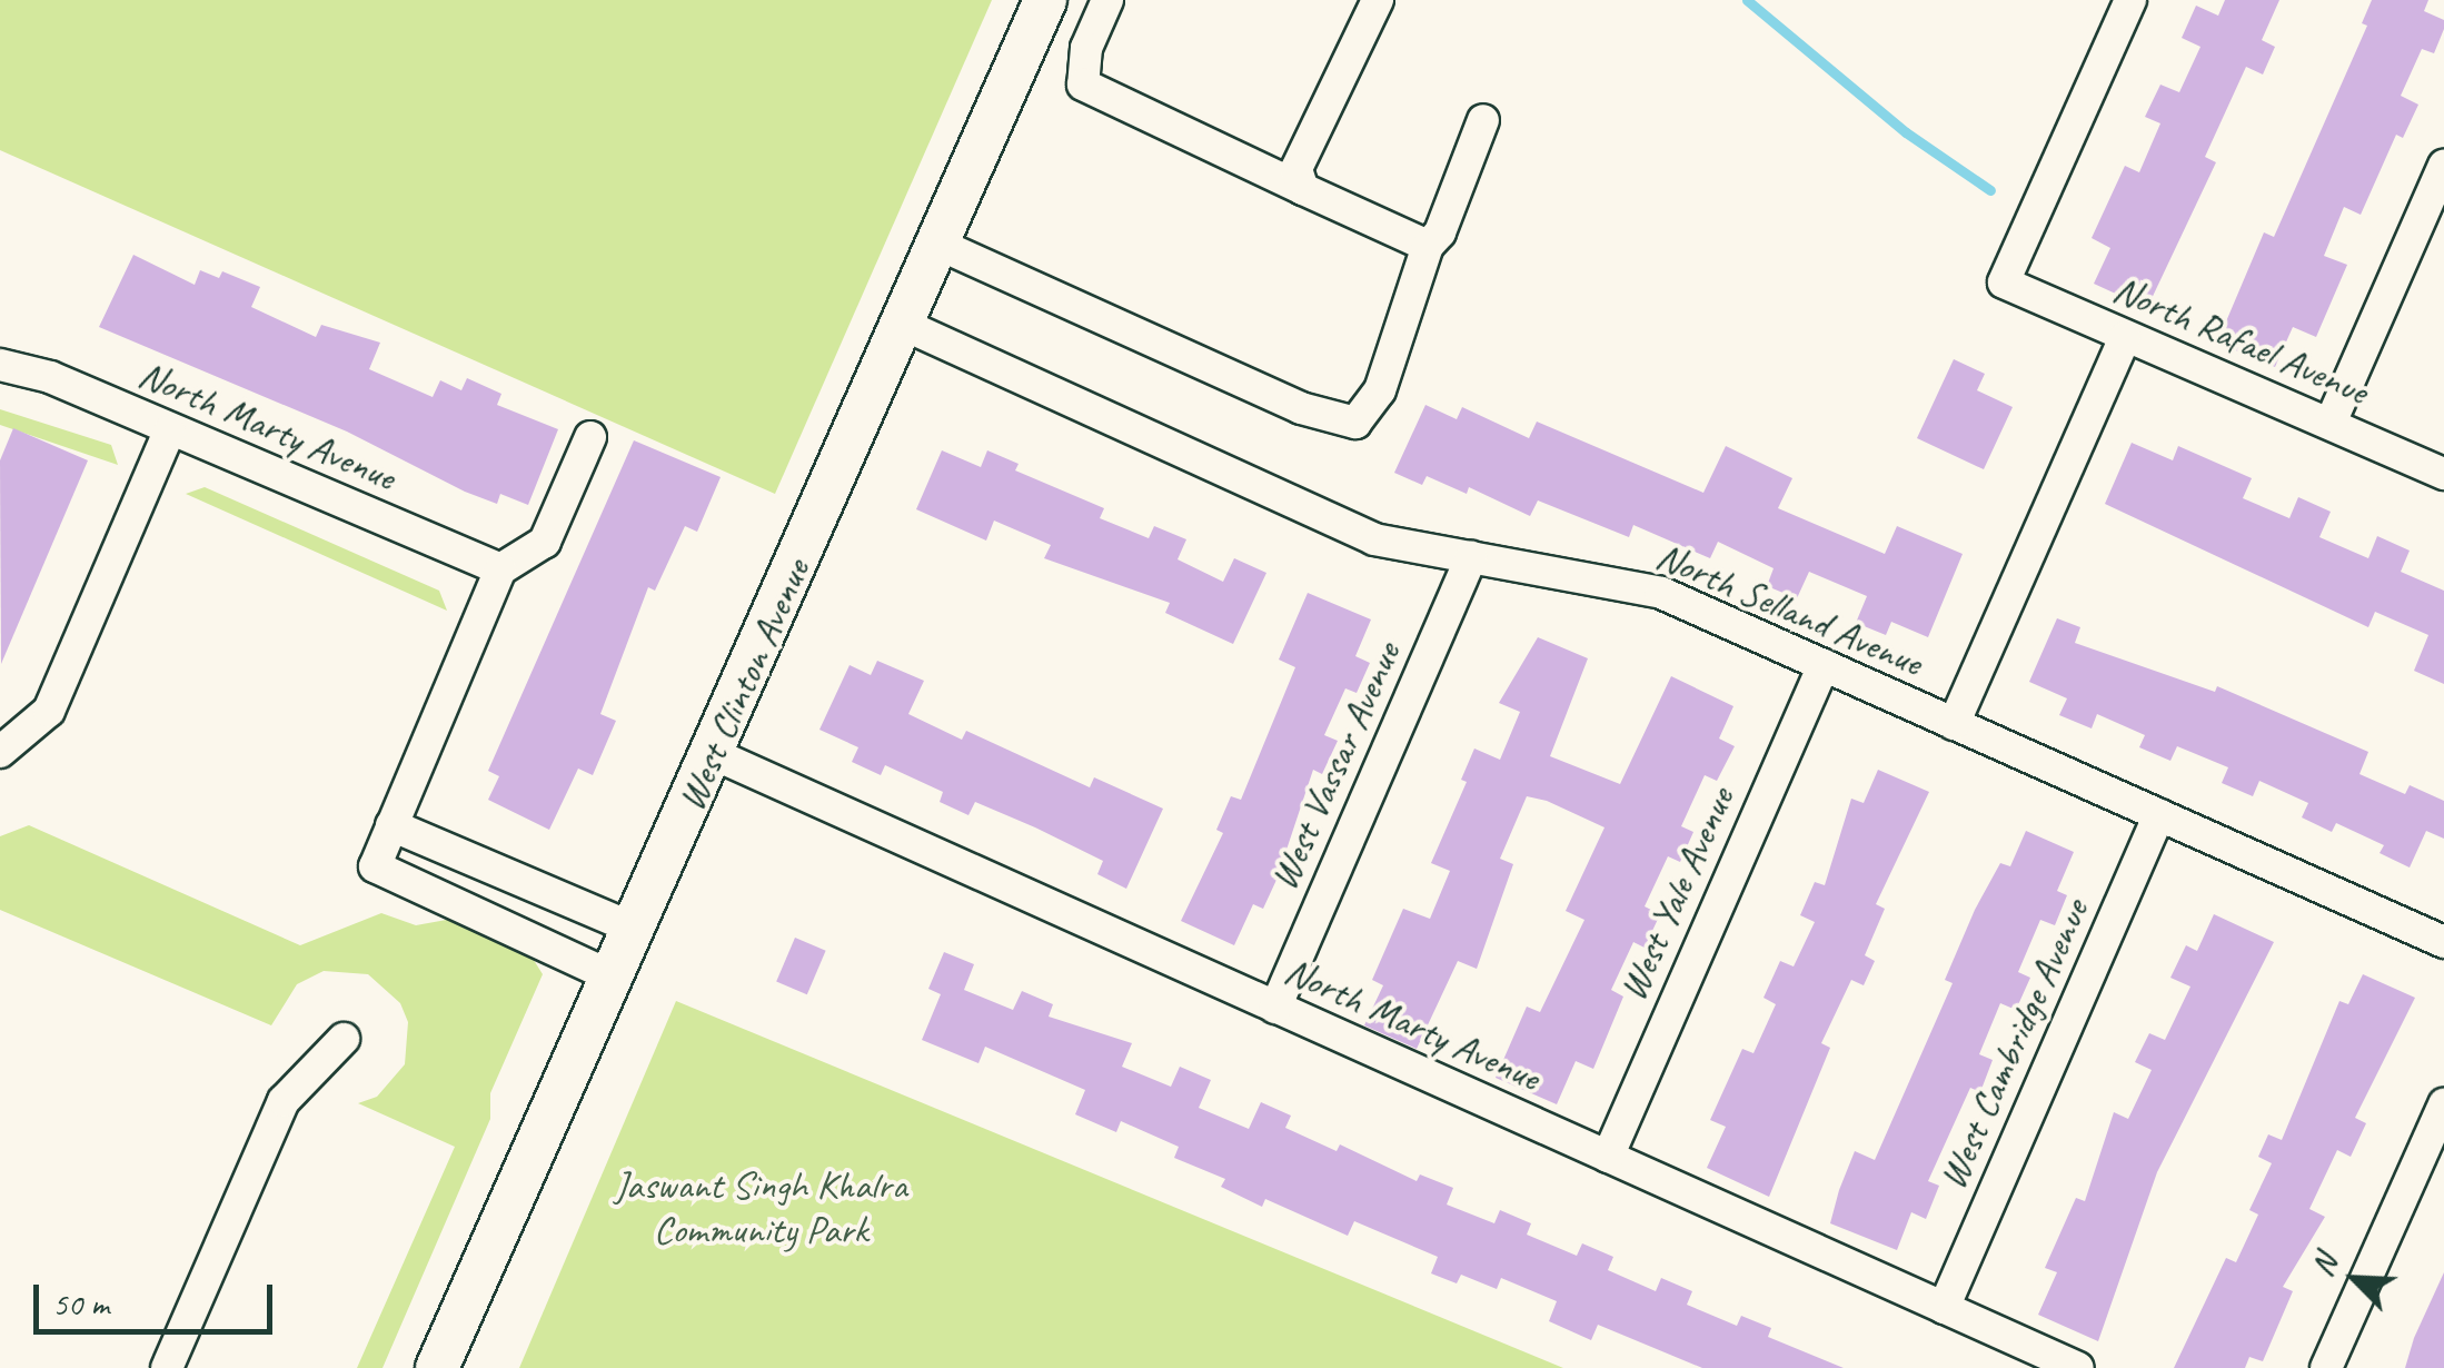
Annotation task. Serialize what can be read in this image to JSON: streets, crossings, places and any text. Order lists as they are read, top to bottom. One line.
{"streets":{"main road":["West Clinton Avenue"],"street":["North Rafael Avenue","North Marty Avenue","North Selland Avenue","West Vassar Avenue","West Yale Avenue","West Cambridge Avenue"]},"crossings":[["North Marty Avenue","West Clinton Avenue"],["North Marty Avenue","West Vassar Avenue"],["North Marty Avenue","West Yale Avenue"],["North Marty Avenue","West Cambridge Avenue"],["North Selland Avenue","West Clinton Avenue"],["North Selland Avenue","West Vassar Avenue"],["North Selland Avenue","West Yale Avenue"],["North Selland Avenue","West Cambridge Avenue"]],"parks":["Jaswant Singh Khalra Community Park"],"scale_bar":"50 m","north":"top left"}
